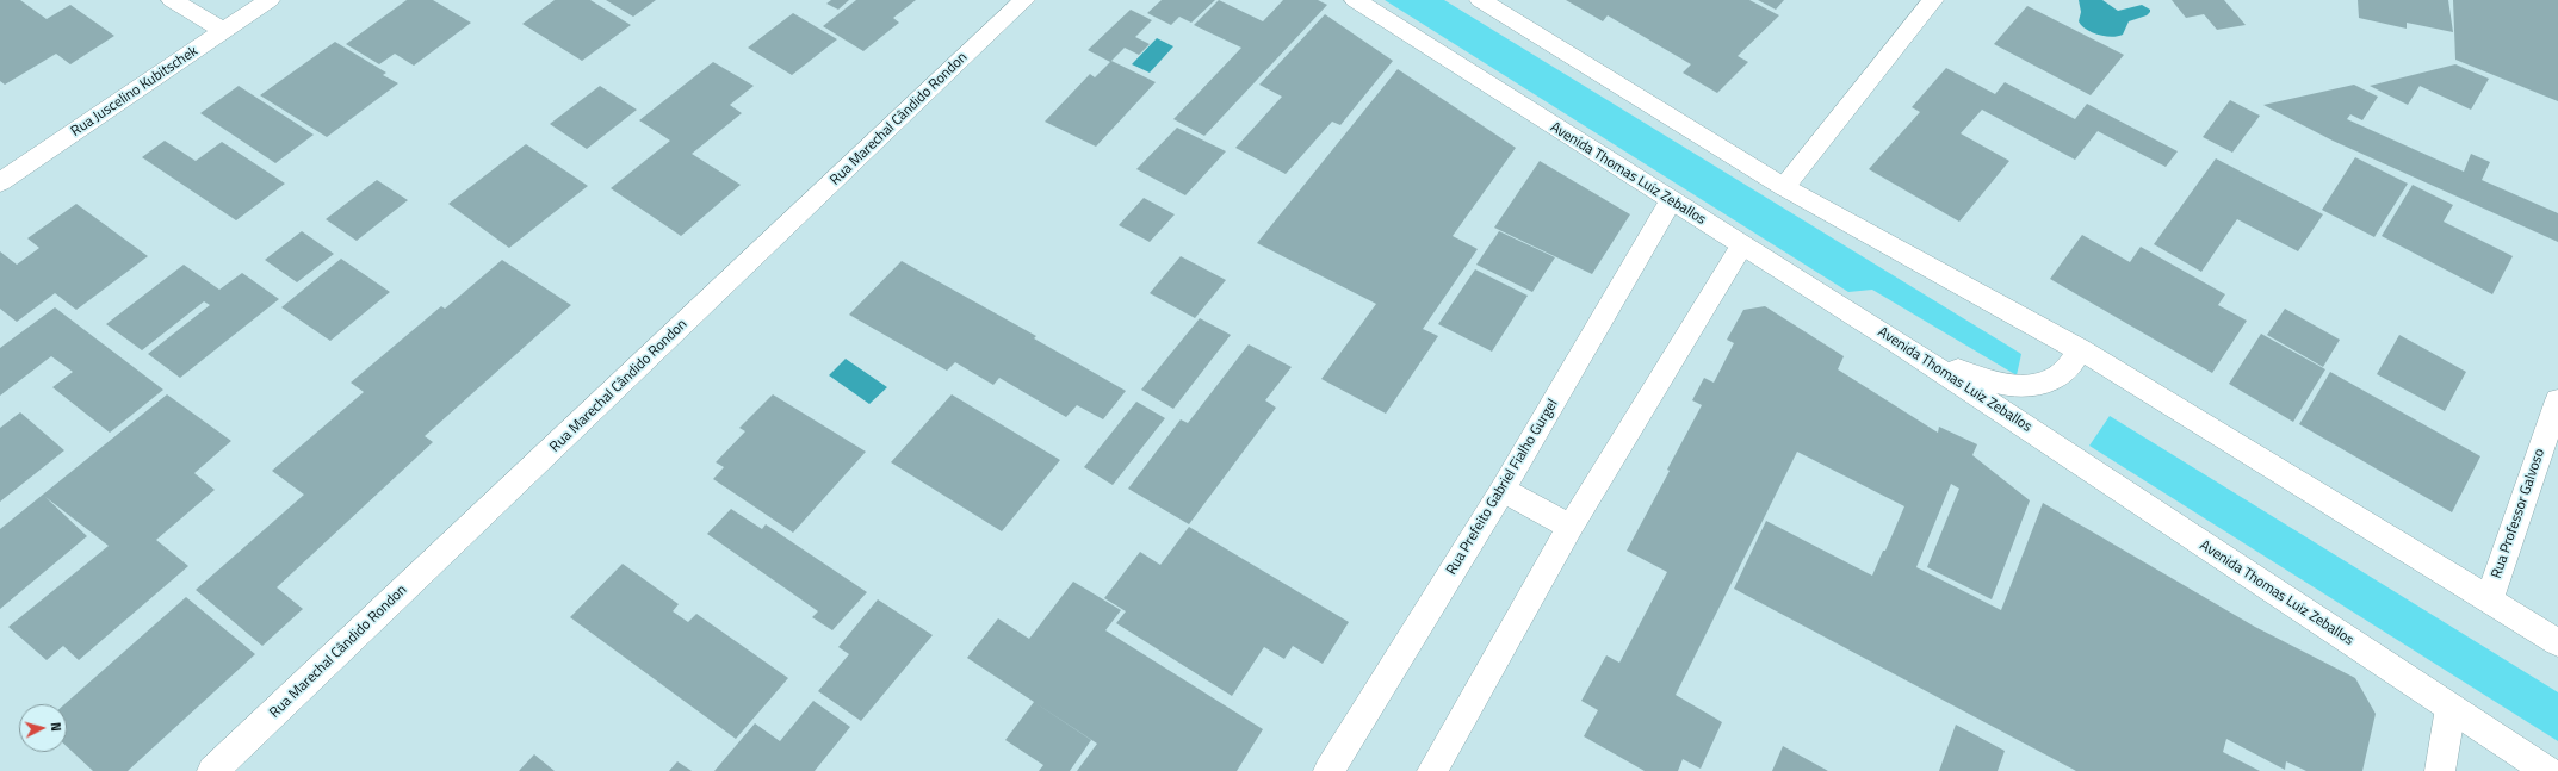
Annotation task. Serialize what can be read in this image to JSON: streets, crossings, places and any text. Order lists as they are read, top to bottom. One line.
{"streets":{"street":["Rua Juscelino Kubitschek","Rua Marechal Cândido Rondon","Avenida Thomas Luiz Zeballos","Rua Prefeito Gabriel Fialho Gurgel","Rua Professor Galvoso"]},"crossings":[["Avenida Thomas Luiz Zeballos","Rua Prefeito Gabriel Fialho Gurgel"]],"north":"right"}
